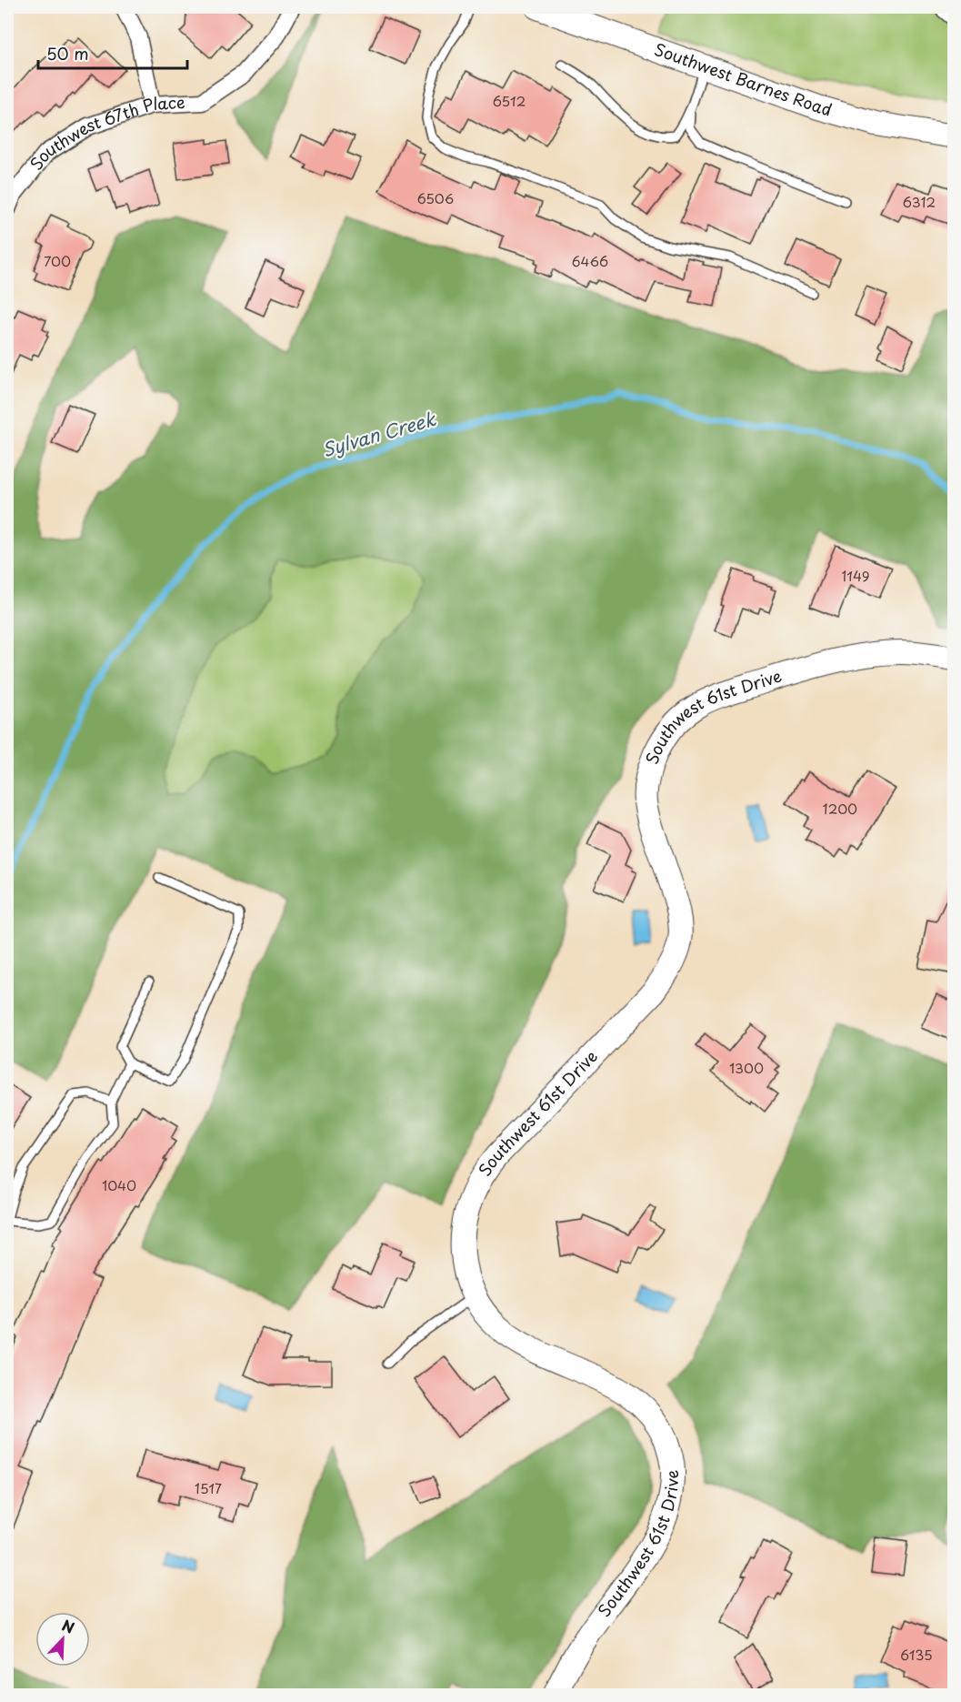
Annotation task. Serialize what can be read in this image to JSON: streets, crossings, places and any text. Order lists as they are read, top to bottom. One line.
{"streets":{"street":["Southwest Barnes Road","Southwest 67th Place","Southwest 61st Drive"]},"water":["Sylvan Creek"],"house_numbers":["6512","6506","6312","700","6466","1149","1200","1300","1040","1517","6135"],"scale_bar":"50 m","north":"top right"}
